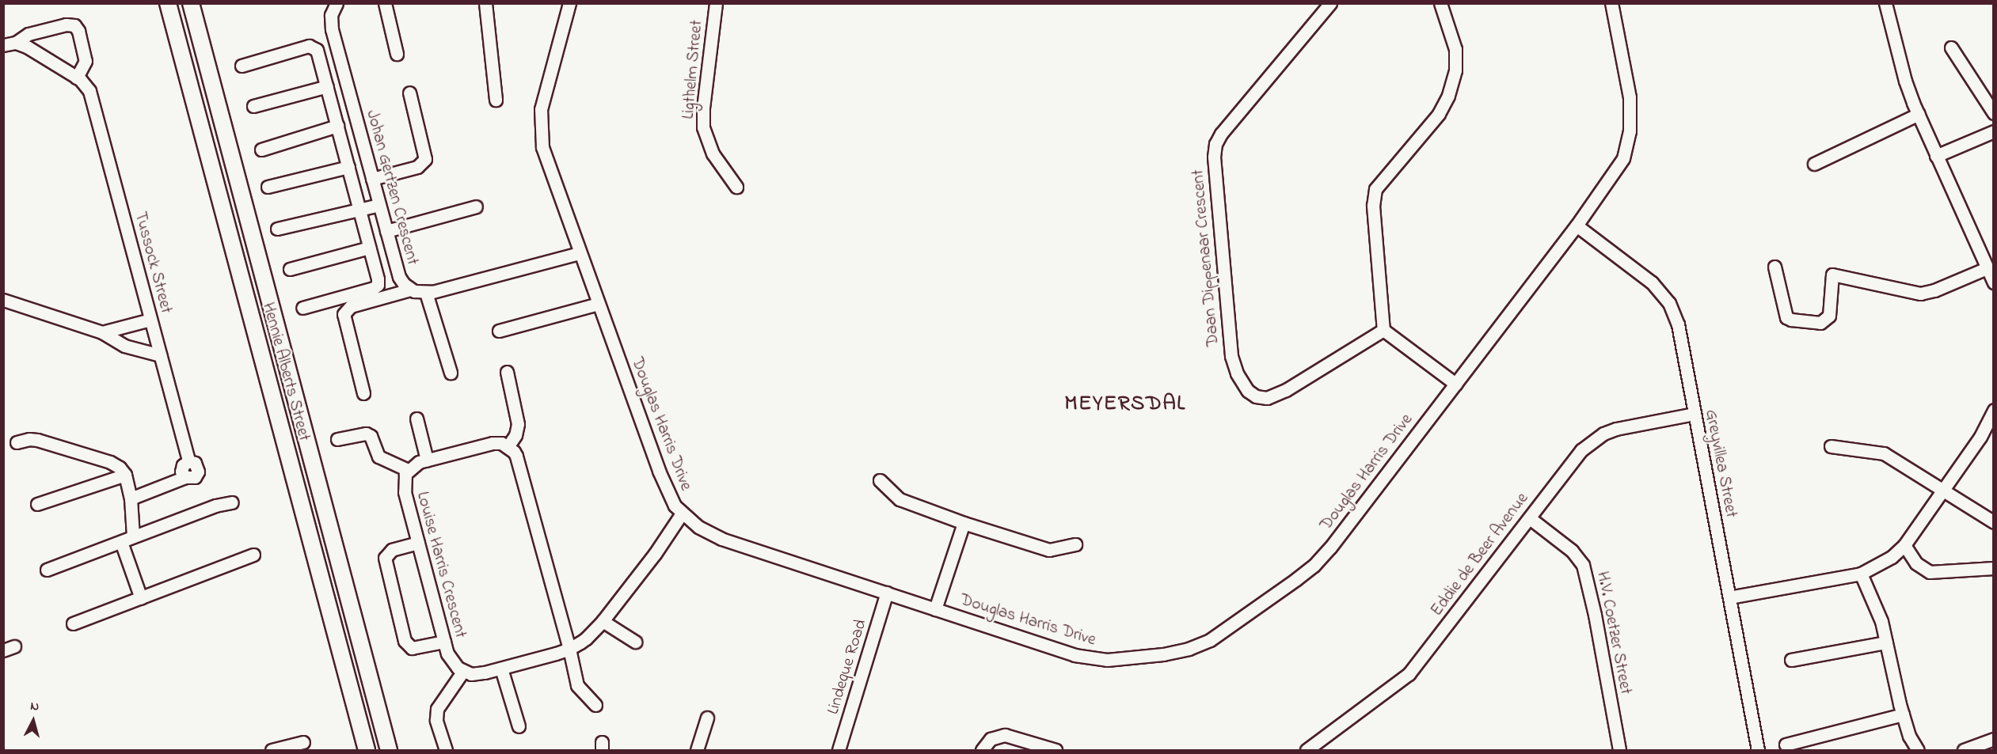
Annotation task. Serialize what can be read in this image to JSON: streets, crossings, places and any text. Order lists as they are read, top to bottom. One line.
{"streets":{"street":["Ligthelm Street","Johan Gertzen Crescent","Daan Dippenaar Crescent","Tussock Street","Hennie Alberts Street","Douglas Harris Drive","Greyvillea Street","Eddie de Beer Avenue","Louise Harris Crescent","H.V. Coetzer Street","Lindeque Road"]},"crossings":[["Johan Gertzen Crescent","Douglas Harris Drive"],["Douglas Harris Drive","Greyvillea Street"],["Douglas Harris Drive","Lindeque Road"],["Greyvillea Street","Eddie de Beer Avenue"],["Eddie de Beer Avenue","H.V. Coetzer Street"]],"districts":["MEYERSDAL"],"north":"top"}
